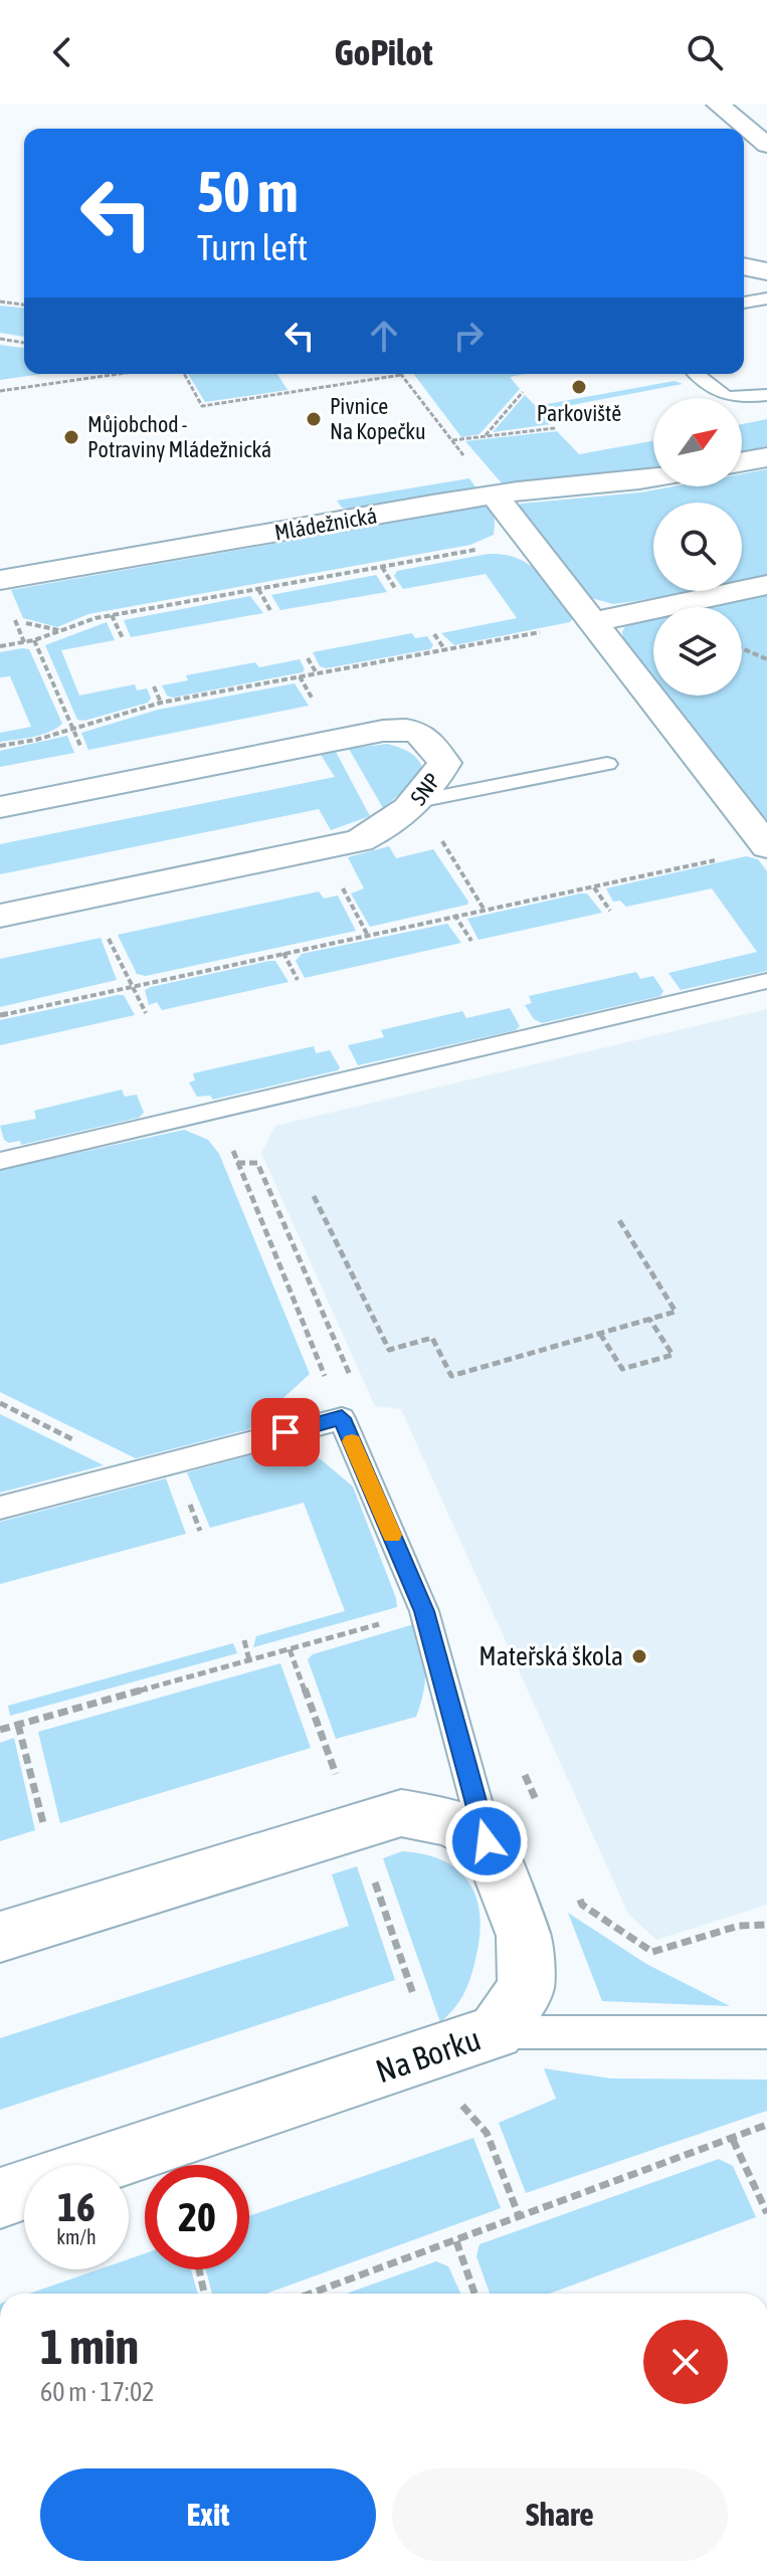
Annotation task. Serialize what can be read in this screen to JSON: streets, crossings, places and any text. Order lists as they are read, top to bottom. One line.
{"streets":{"street":["Mládežnická","SNP","Na Borku"]},"places":["Parkoviště","Pivnice Na Kopečku","Můjobchod - Potraviny Mládežnická","Mateřská škola"],"north":"top right","page":{"header":"GoPilot","turn":["50 m","Turn left"],"speed":"16 km/h","limit":"20","heading":["1 min","60 m · 17:02"],"buttons":["Exit","Share"]}}
